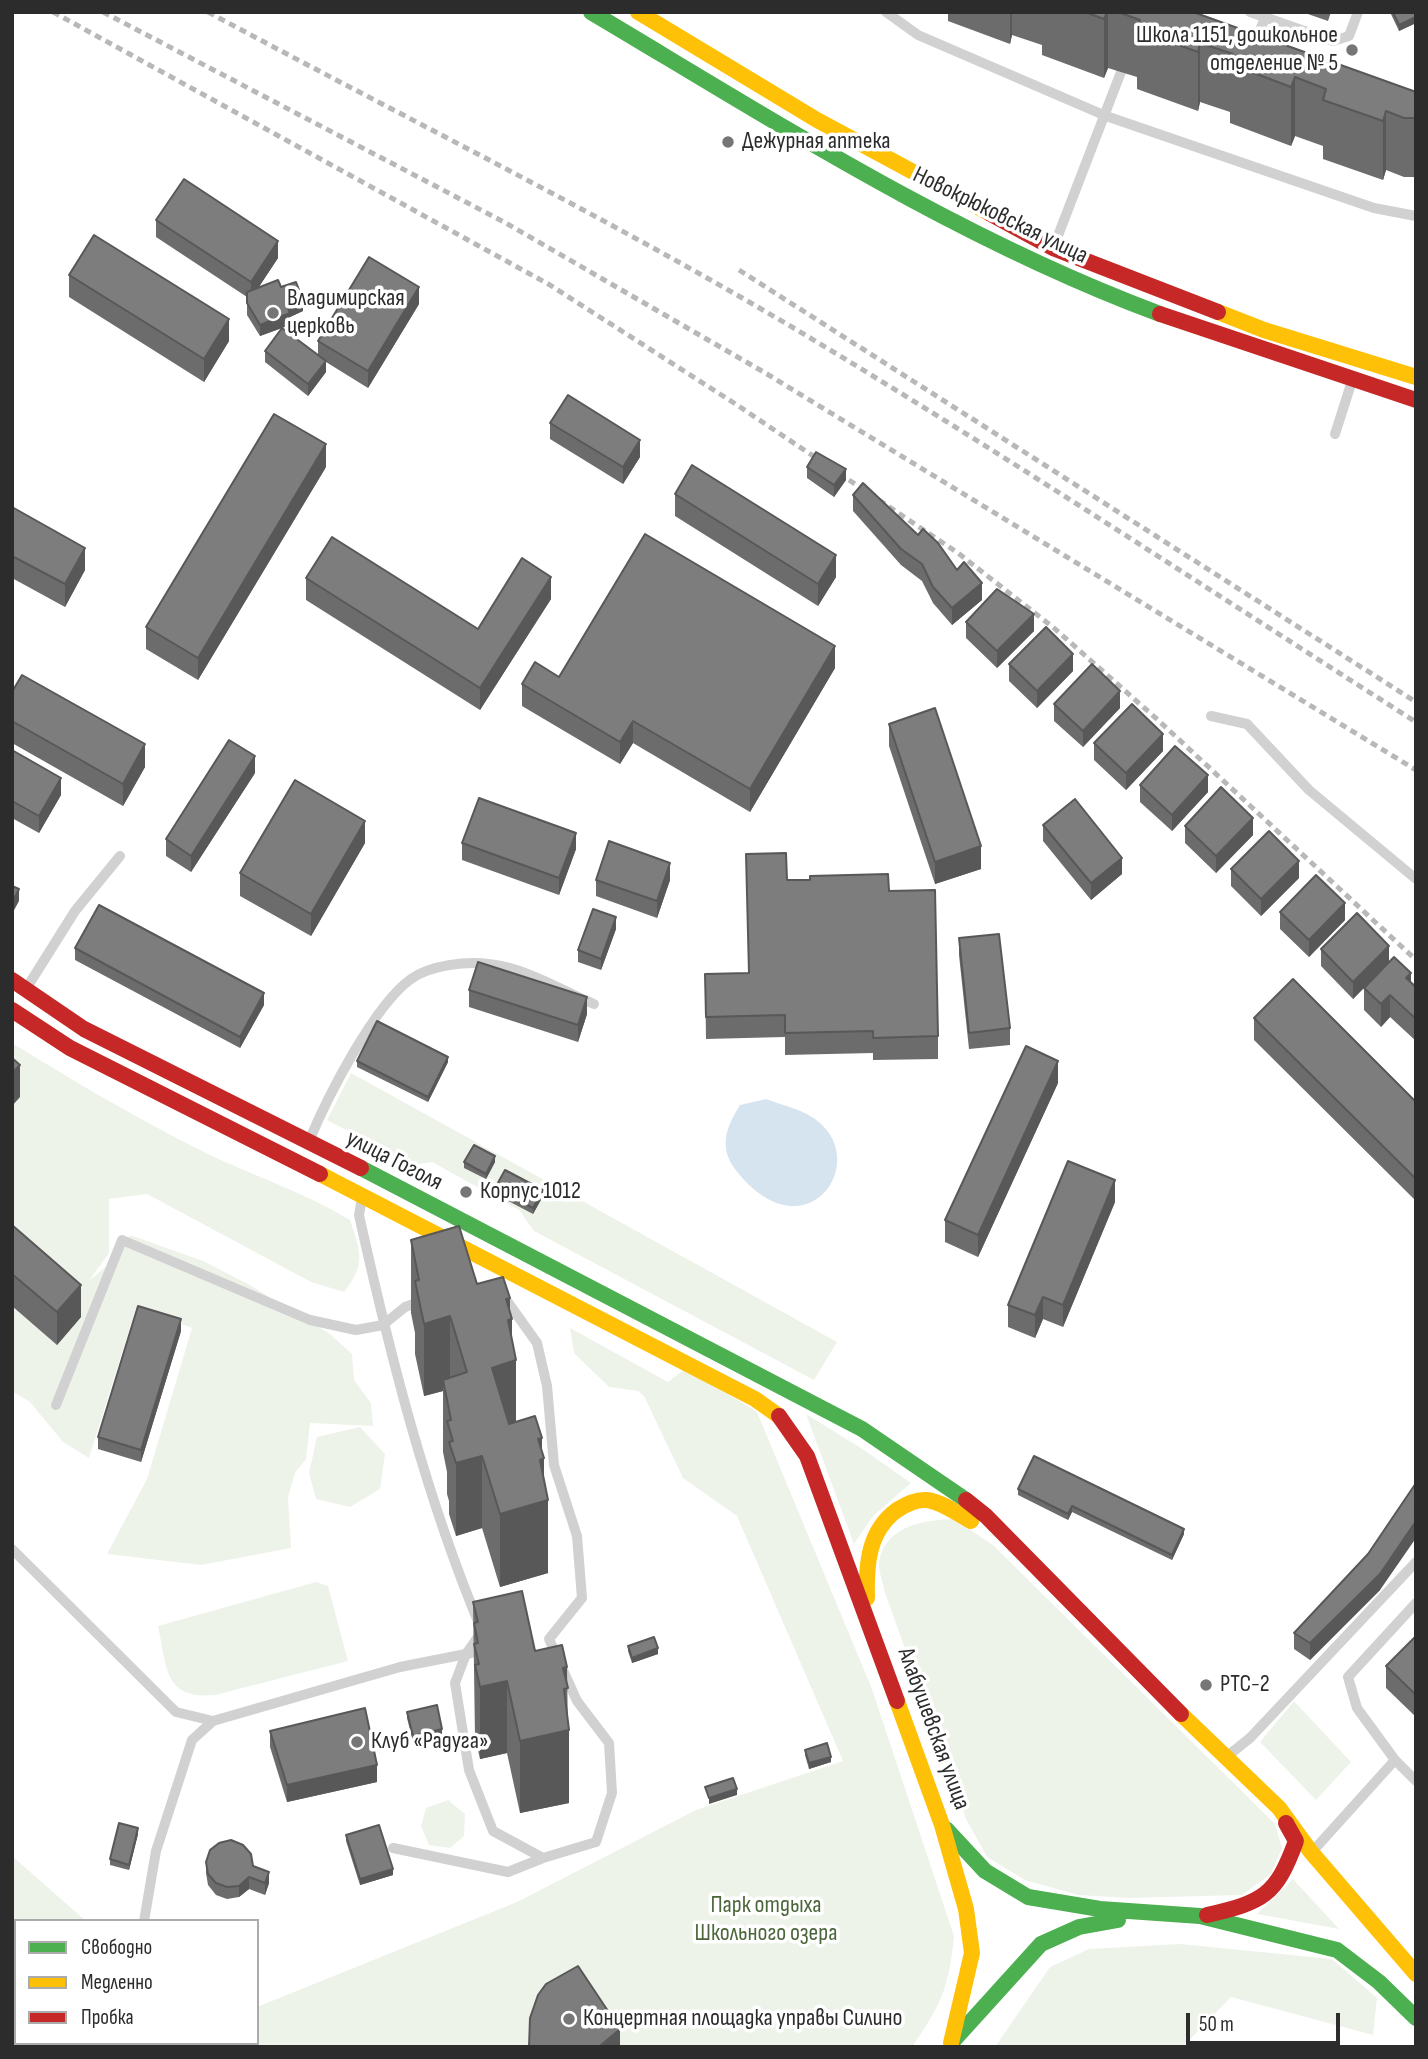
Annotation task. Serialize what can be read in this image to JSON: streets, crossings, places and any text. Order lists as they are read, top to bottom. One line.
{"streets":{"street":["Новокрюковская улица","улица Гоголя","Алабушевская улица"]},"crossings":[["улица Гоголя","Алабушевская улица"]],"parks":["Парк отдыха Школьного озера"],"places":["Школа 1151, дошкольное отделение № 5","Дежурная аптека","Владимирская церковь","Корпус 1012","РТС-2","Клуб «Радуга»","Концертная площадка управы Силино"],"legend":["Свободно","Медленно","Пробка"],"scale_bar":"50 m"}
